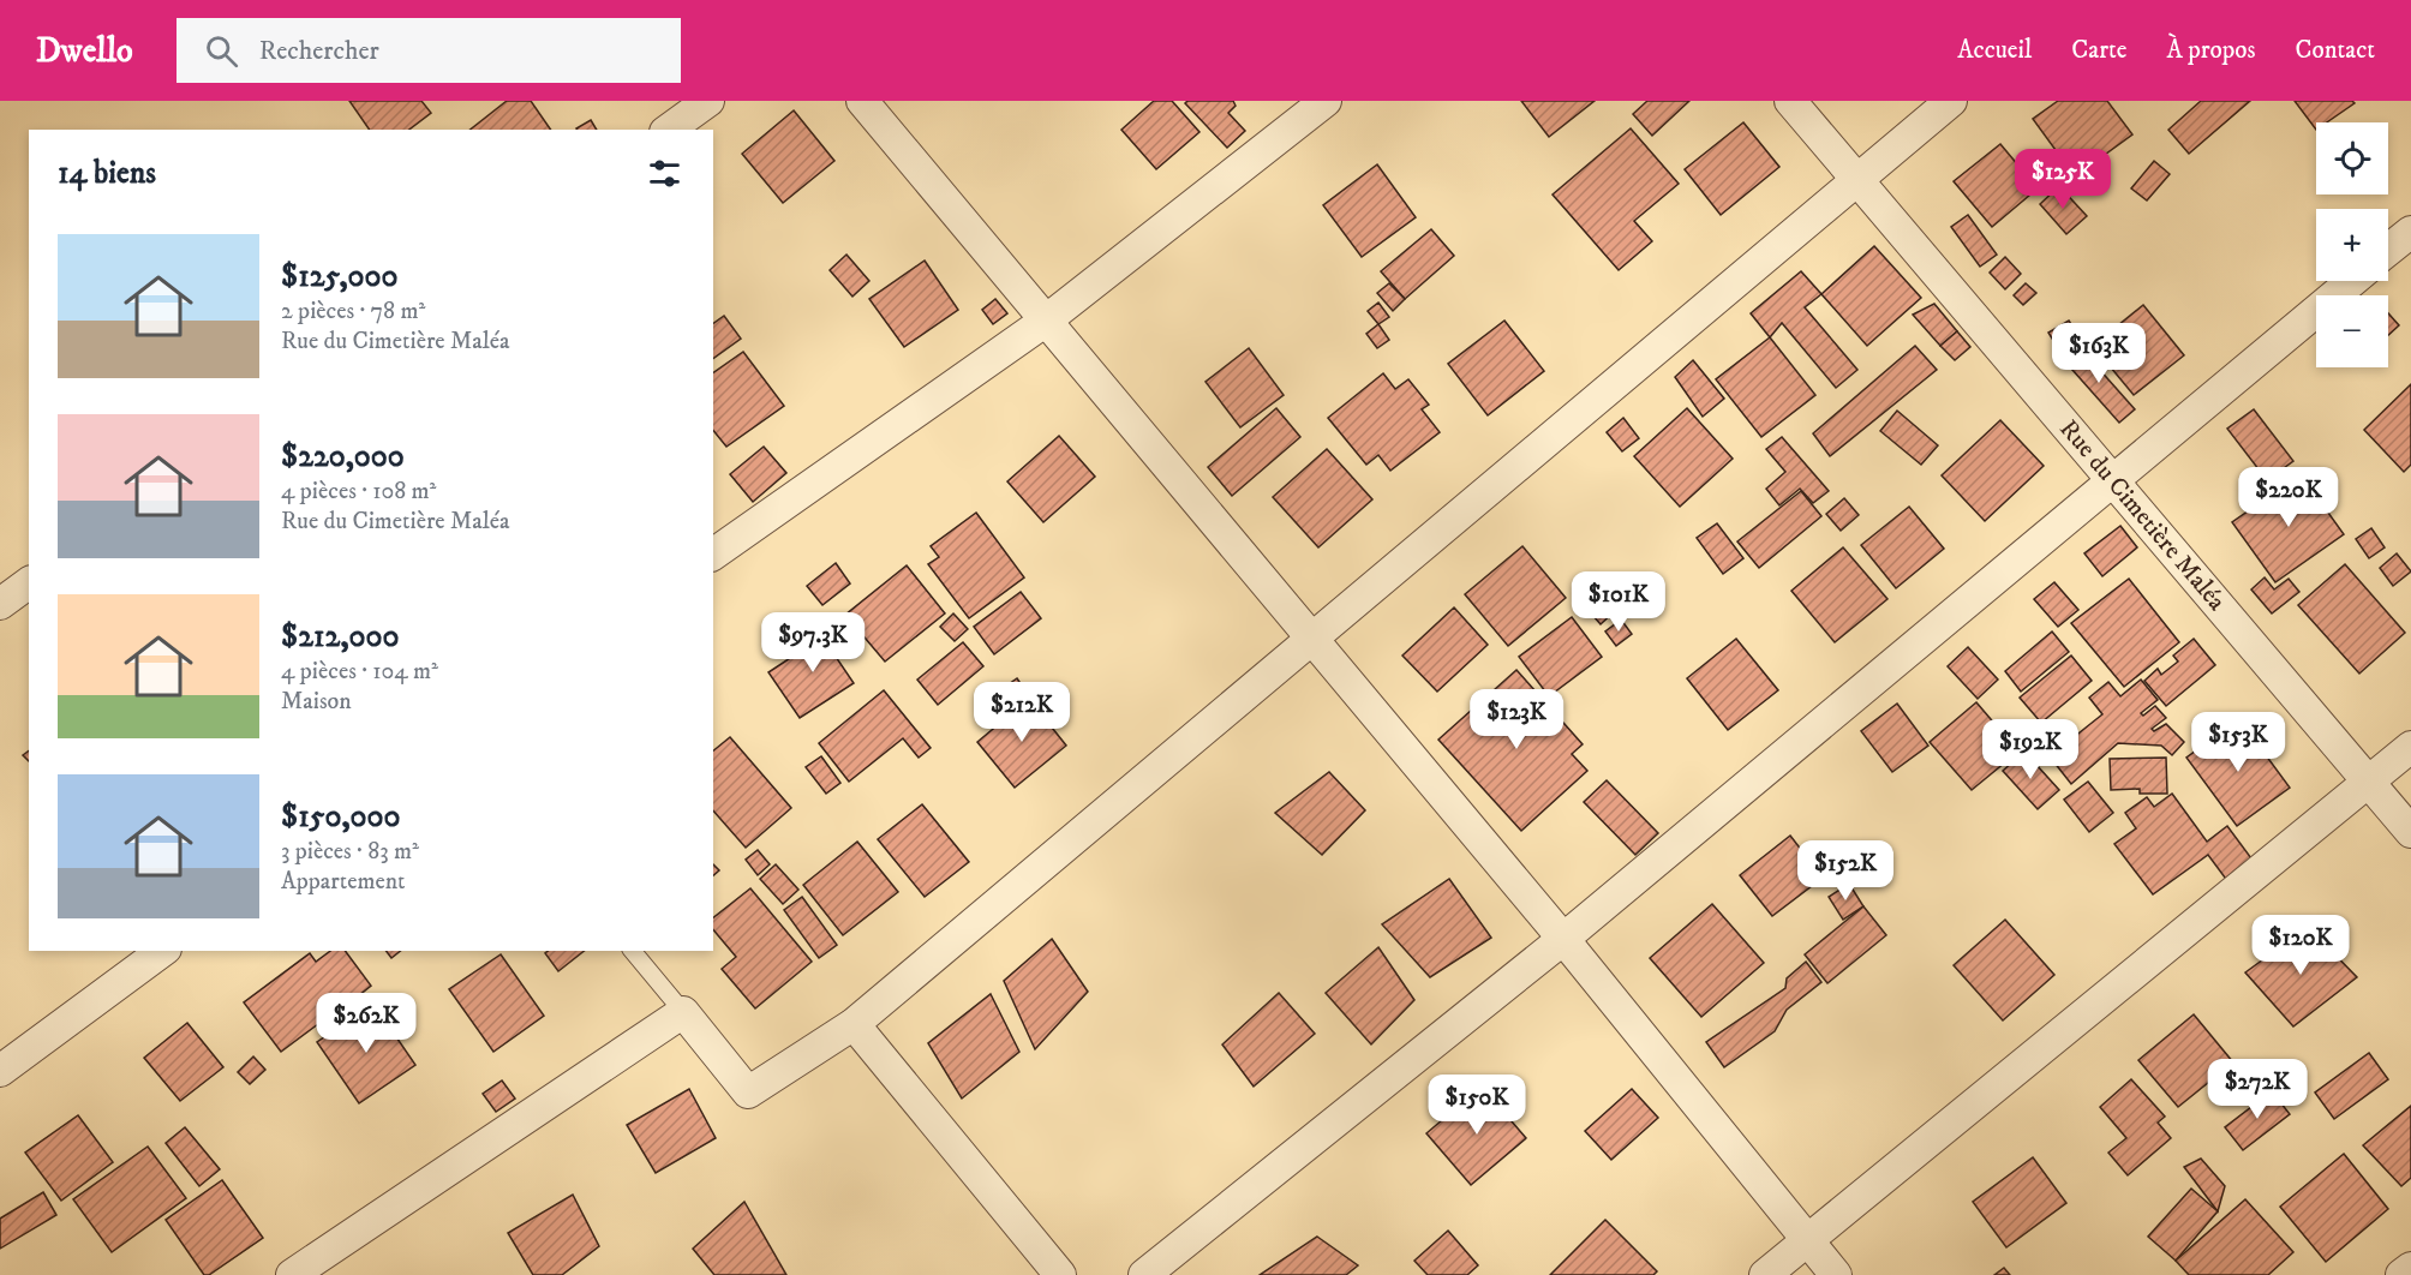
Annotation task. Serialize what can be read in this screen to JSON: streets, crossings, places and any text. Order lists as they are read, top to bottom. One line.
{"streets":{"street":["Rue du Cimetière Maléa"]},"page":{"header":"Dwello","search":"Rechercher","nav":["Accueil","Carte","À propos","Contact"],"map_buttons":["+","−"],"heading":"14 biens","price":["$125K","$163K","$220K","$101K","$97.3K","$212K","$123K","$153K","$192K","$152K","$120K","$262K","$272K","$150K"],"list":[{"name":"$125,000","note":"2 pièces · 78 m² · Rue du Cimetière Maléa"},{"name":"$220,000","note":"4 pièces · 108 m² · Rue du Cimetière Maléa"},{"name":"$212,000","note":"4 pièces · 104 m² · Maison"},{"name":"$150,000","note":"3 pièces · 83 m² · Appartement"}]}}
